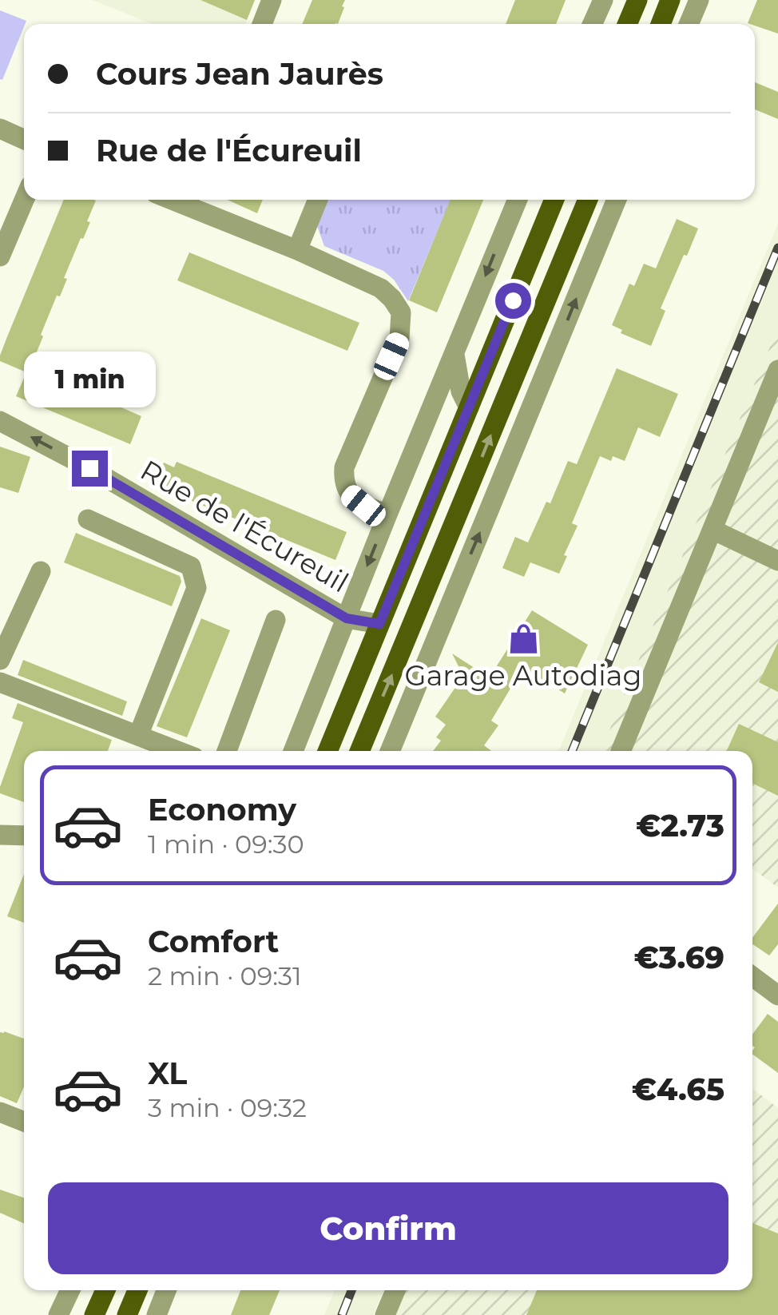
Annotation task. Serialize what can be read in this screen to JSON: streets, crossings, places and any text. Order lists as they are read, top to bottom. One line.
{"streets":{"street":["Rue de l'Écureuil"]},"one_way":["Rue de l'Écureuil"],"places":{"shop":["Garage Autodiag"]},"page":{"banner":["Cours Jean Jaurès","Rue de l'Écureuil"],"bubble":"1 min","list":[{"name":"Economy","note":"1 min · 09:30","value":"€2.73"},{"name":"Comfort","note":"2 min · 09:31","value":"€3.69"},{"name":"XL","note":"3 min · 09:32","value":"€4.65"}],"buttons":"Confirm"}}
